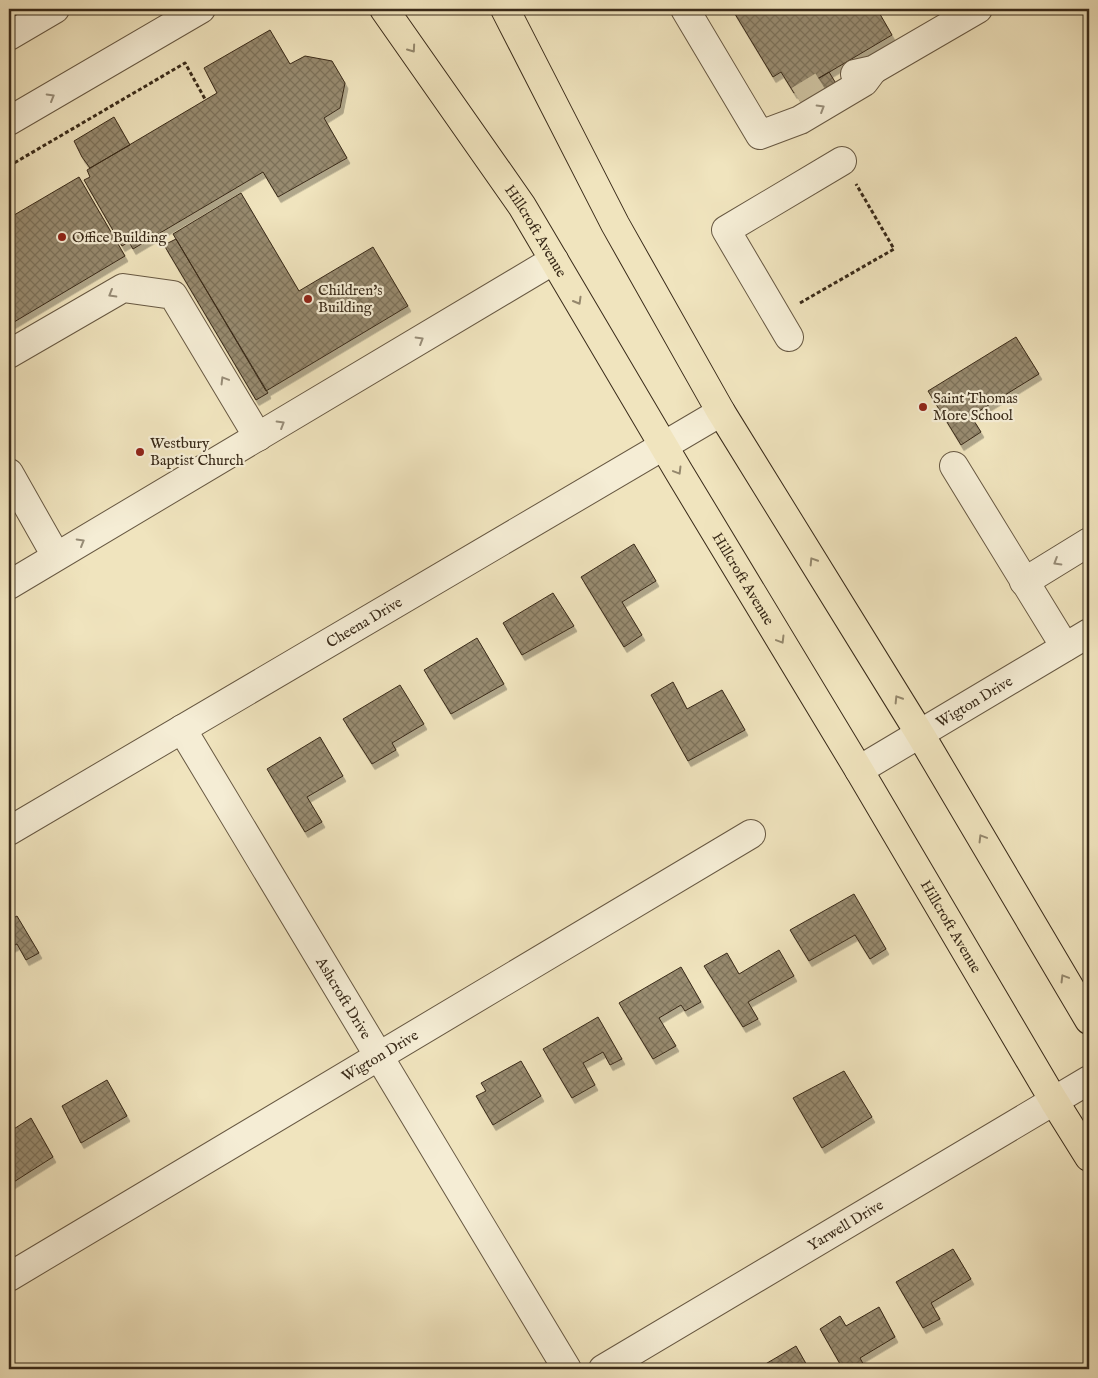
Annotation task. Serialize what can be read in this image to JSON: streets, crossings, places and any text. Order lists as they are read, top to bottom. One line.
{"streets":{"main road":["Hillcroft Avenue"],"street":["Cheena Drive","Wigton Drive","Ashcroft Drive","Yarwell Drive"]},"crossings":[["Hillcroft Avenue","Cheena Drive"],["Hillcroft Avenue","Wigton Drive"],["Hillcroft Avenue","Yarwell Drive"],["Cheena Drive","Ashcroft Drive"],["Wigton Drive","Ashcroft Drive"]],"places":["Office Building","Children's Building","Saint Thomas More School","Westbury Baptist Church"]}
